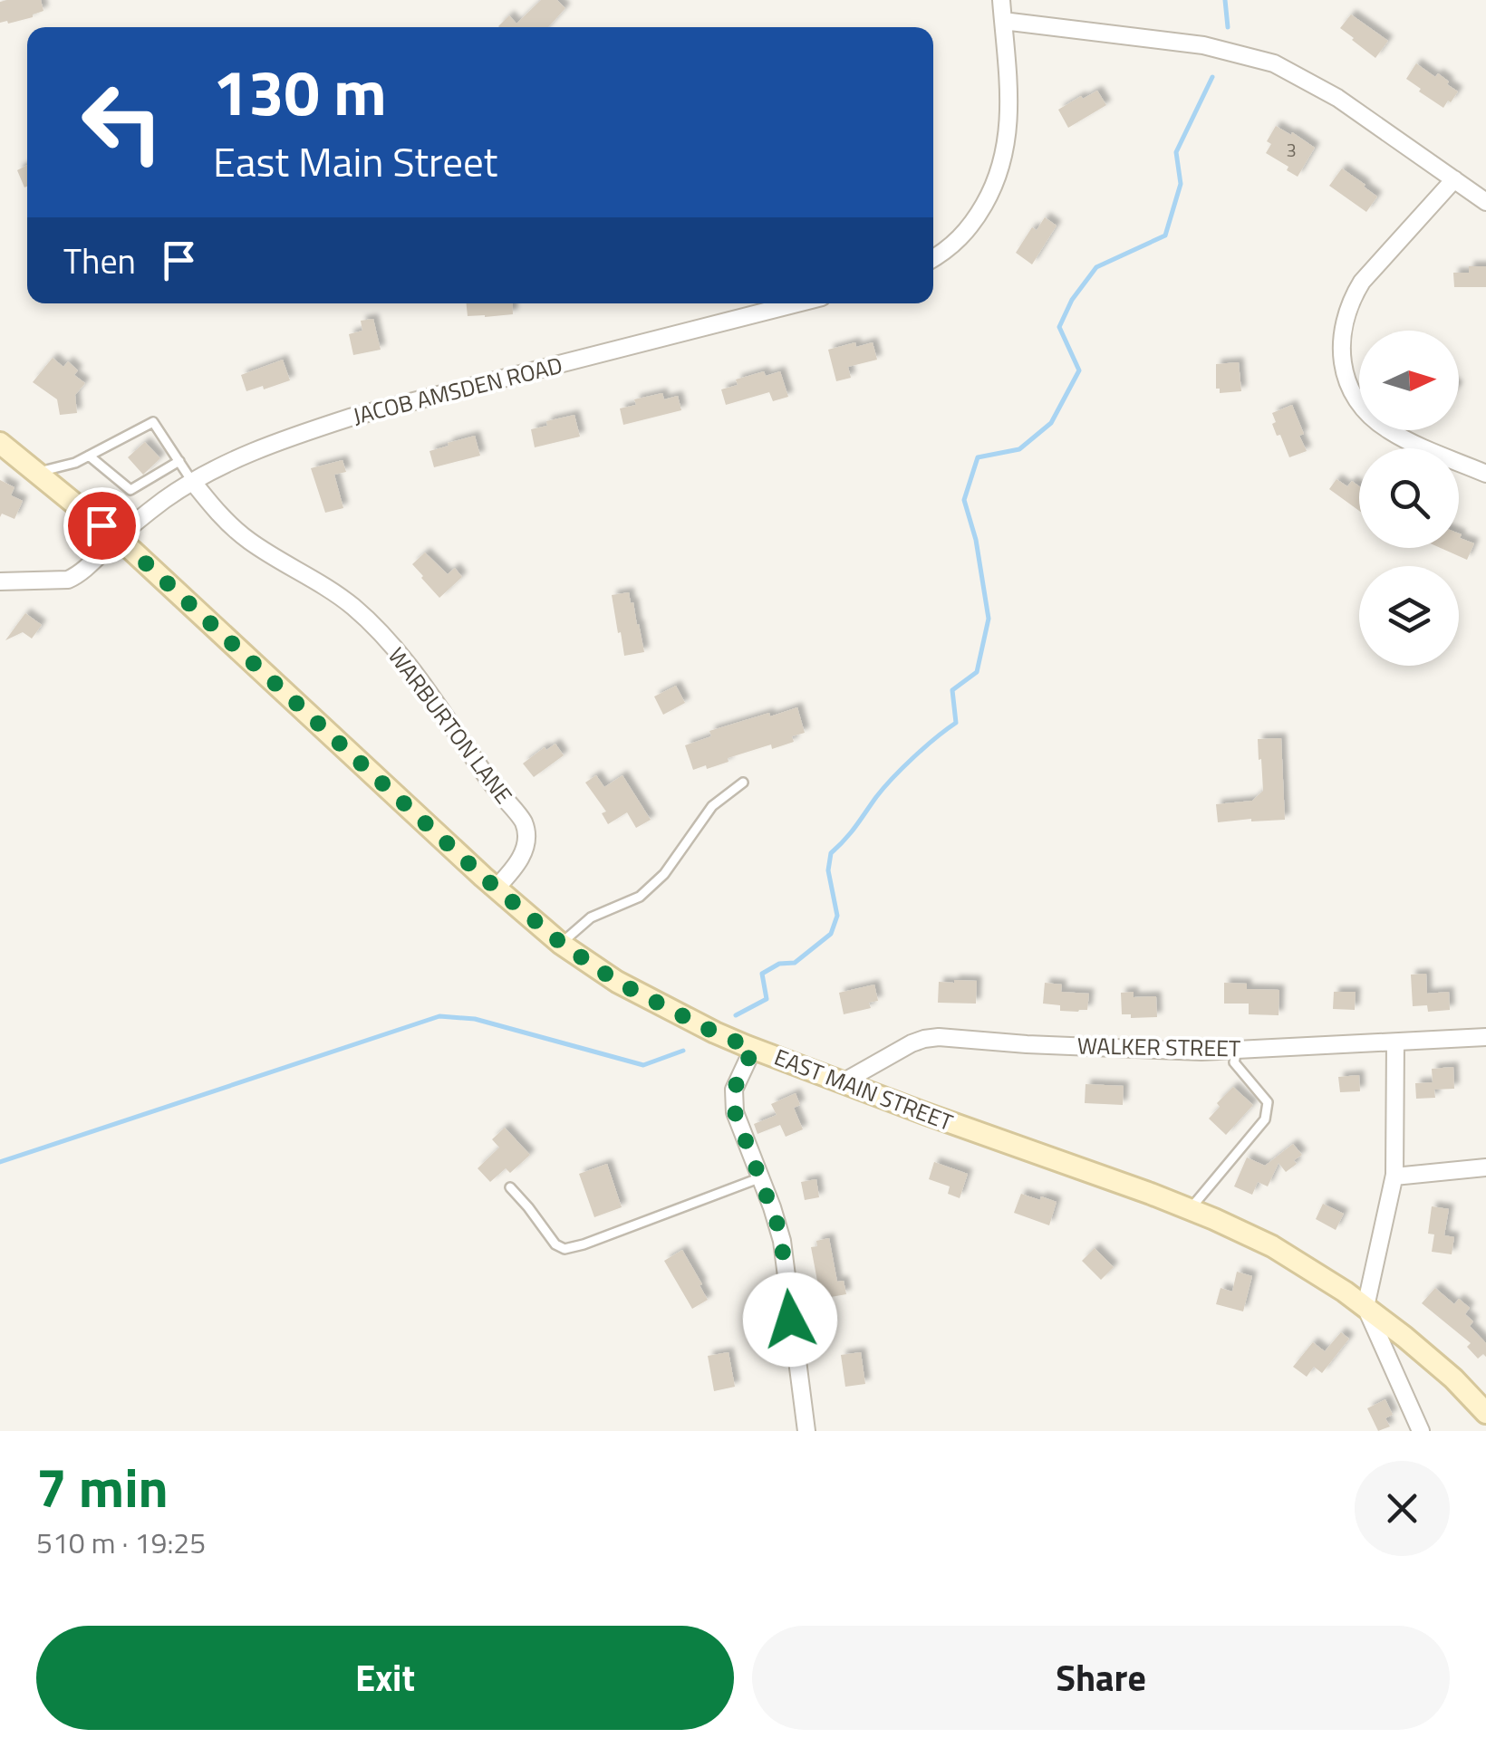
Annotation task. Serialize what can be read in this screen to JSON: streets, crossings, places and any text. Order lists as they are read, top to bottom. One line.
{"streets":{"main road":["EAST MAIN STREET"],"street":["JACOB AMSDEN ROAD","WARBURTON LANE","WALKER STREET"]},"crossings":[["JACOB AMSDEN ROAD","WARBURTON LANE"],["JACOB AMSDEN ROAD","EAST MAIN STREET"],["WARBURTON LANE","EAST MAIN STREET"],["WALKER STREET","EAST MAIN STREET"]],"house_numbers":["3"],"north":"right","page":{"turn":["130 m","East Main Street"],"then":"Then","heading":["7 min","510 m · 19:25"],"buttons":["Exit","Share"]}}
